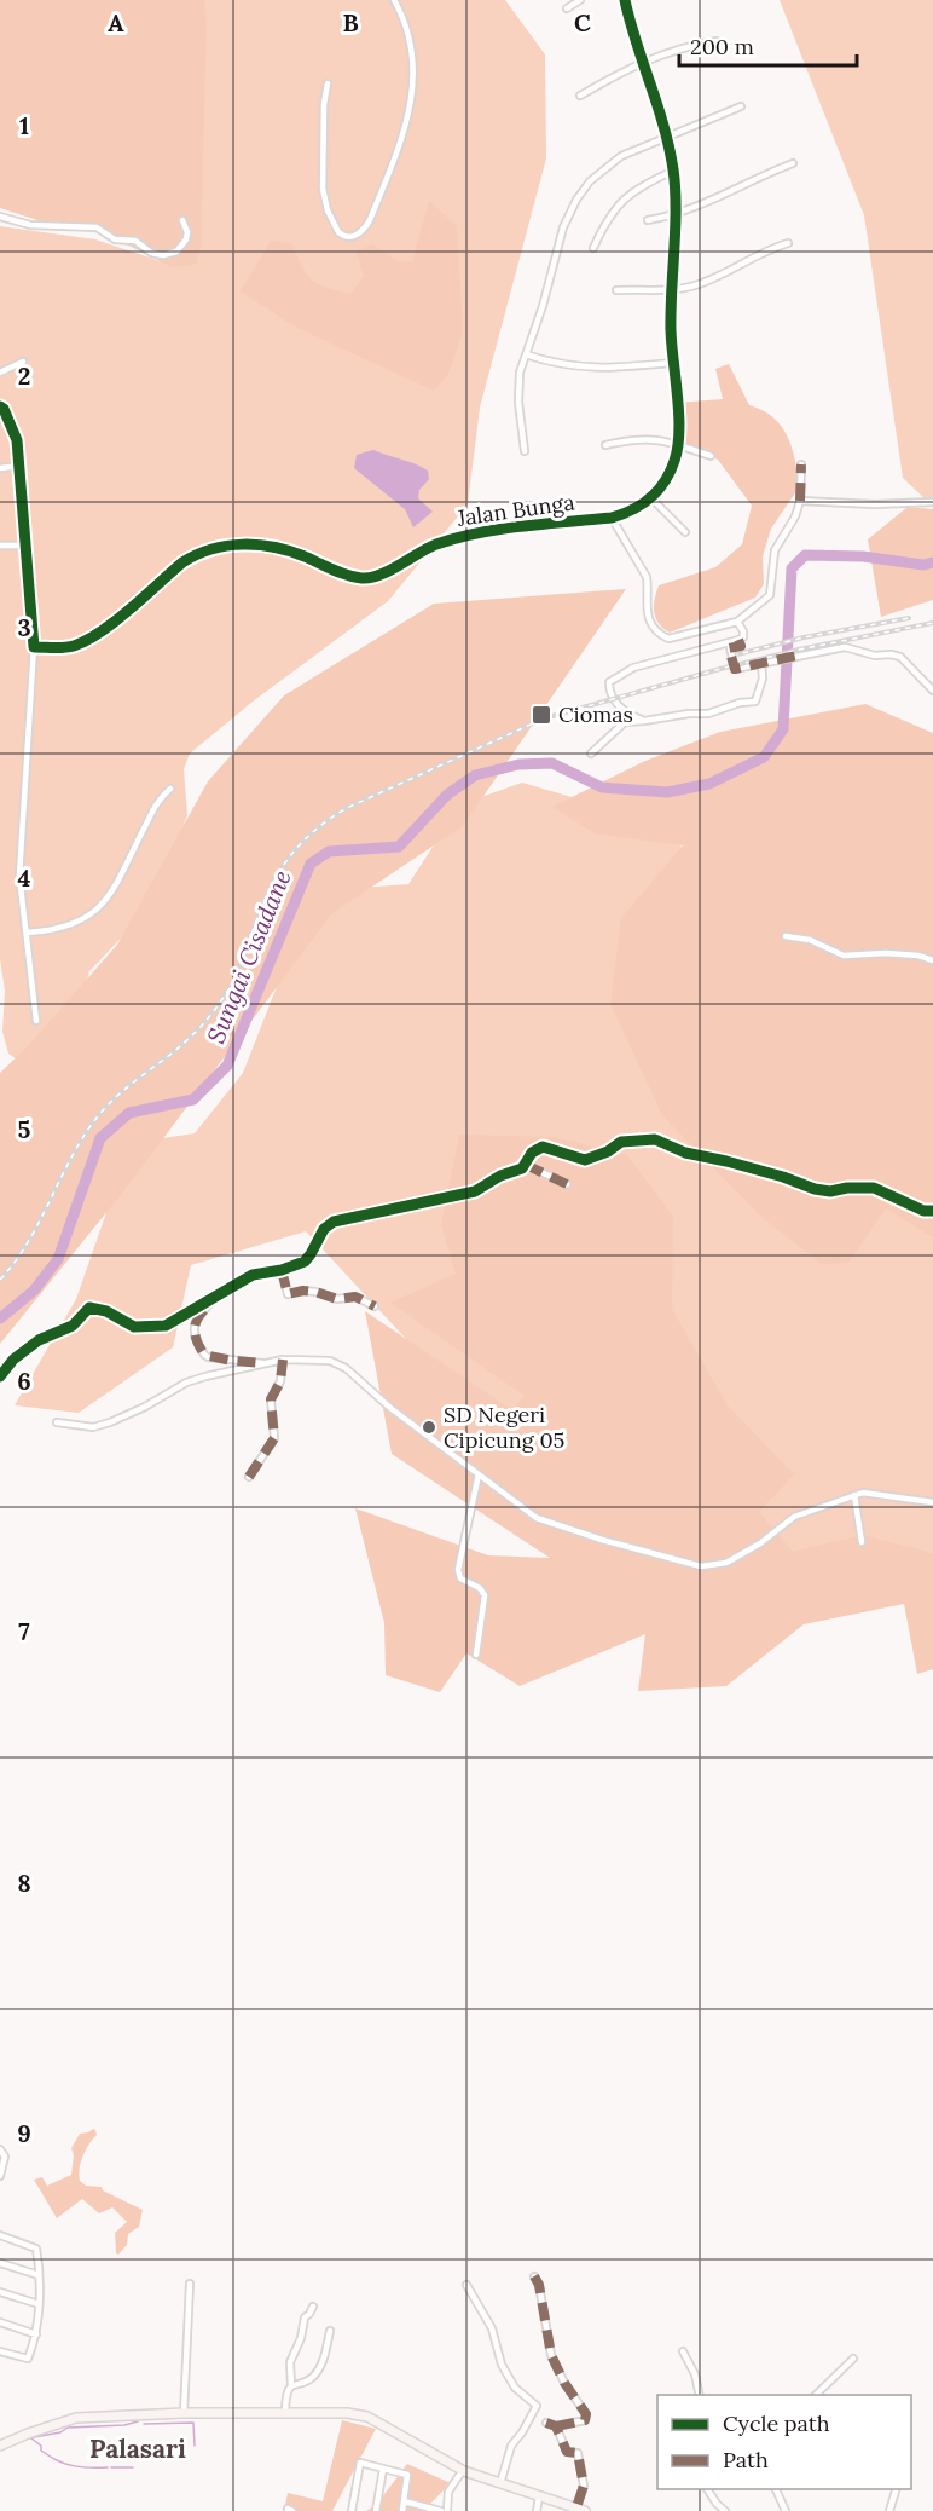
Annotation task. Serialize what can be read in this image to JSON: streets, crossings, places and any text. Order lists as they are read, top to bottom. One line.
{"streets":{"street":["Jalan Bunga"]},"districts":["Palasari"],"water":["Sungai Cisadane"],"places":{"transit":["Ciomas"],"other":["SD Negeri Cipicung 05"]},"legend":["Cycle path","Path"],"scale_bar":"200 m","grid":{"columns":["A","B","C"],"rows":["1","2","3","4","5","6","7","8","9"]}}
